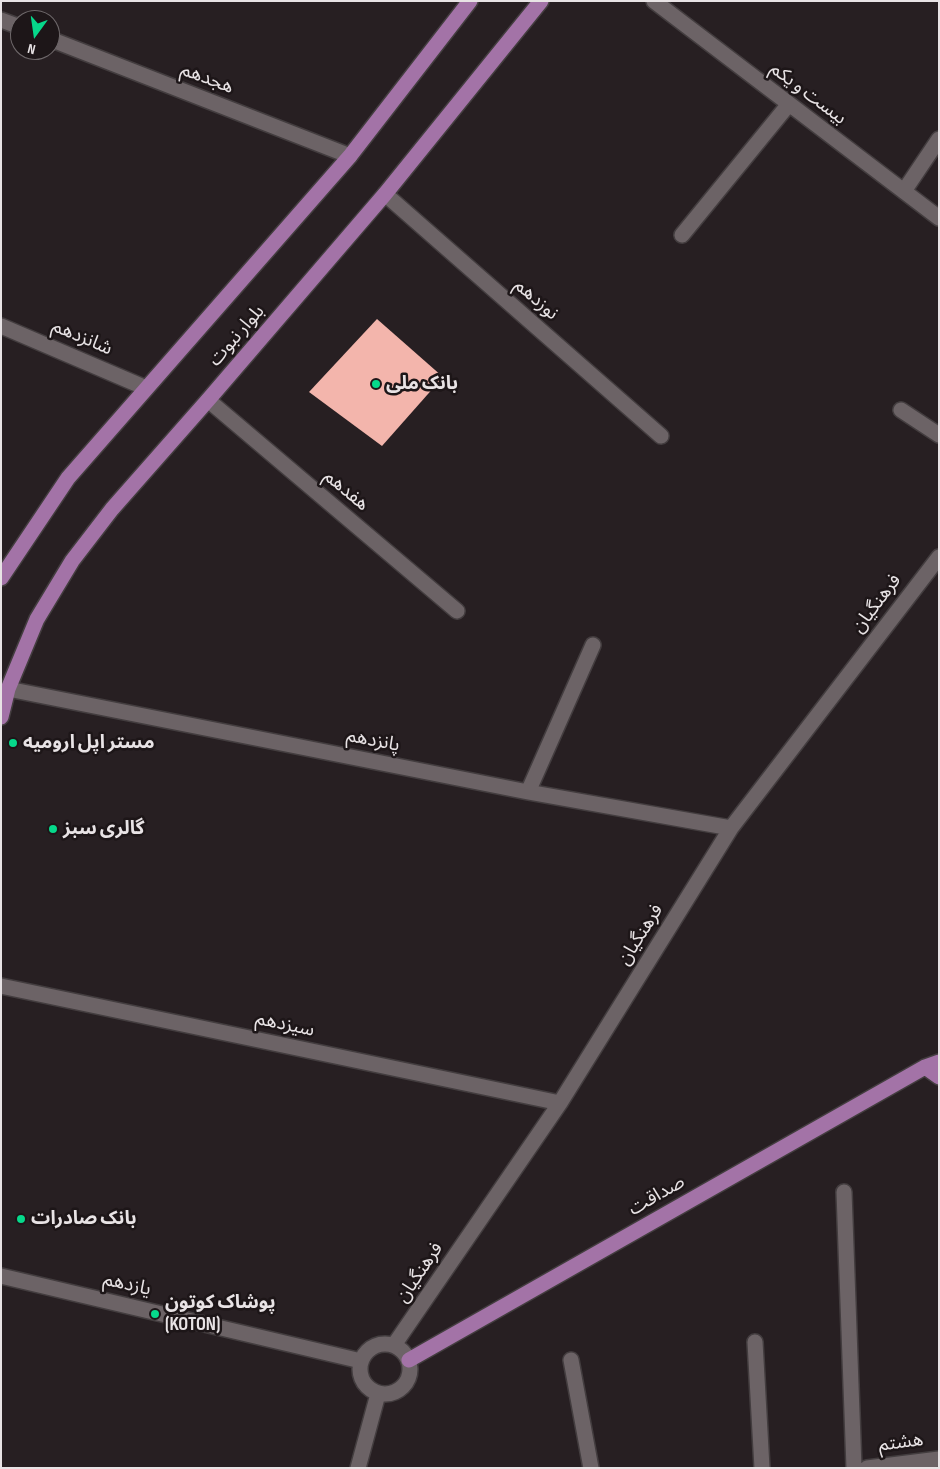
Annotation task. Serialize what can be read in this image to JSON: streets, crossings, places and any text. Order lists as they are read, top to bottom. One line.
{"streets":{"main road":["بلوار نبوت","صداقت"],"street":["هجدهم","بیست و یکم","نوزدهم","شانزدهم","هفدهم","فرهنگیان","پانزدهم","سیزدهم","یازدهم","هشتم"]},"crossings":[["هجدهم","بلوار نبوت"],["نوزدهم","بلوار نبوت"],["بلوار نبوت","شانزدهم"],["بلوار نبوت","هفدهم"],["بلوار نبوت","پانزدهم"],["فرهنگیان","پانزدهم"],["فرهنگیان","سیزدهم"],["فرهنگیان","صداقت"],["فرهنگیان","یازدهم"],["صداقت","یازدهم"]],"places":["بانک ملی","مستر اپل ارومیه","گالری سبز","بانک صادرات","پوشاک کوتون (KOTON)"],"north":"bottom"}
